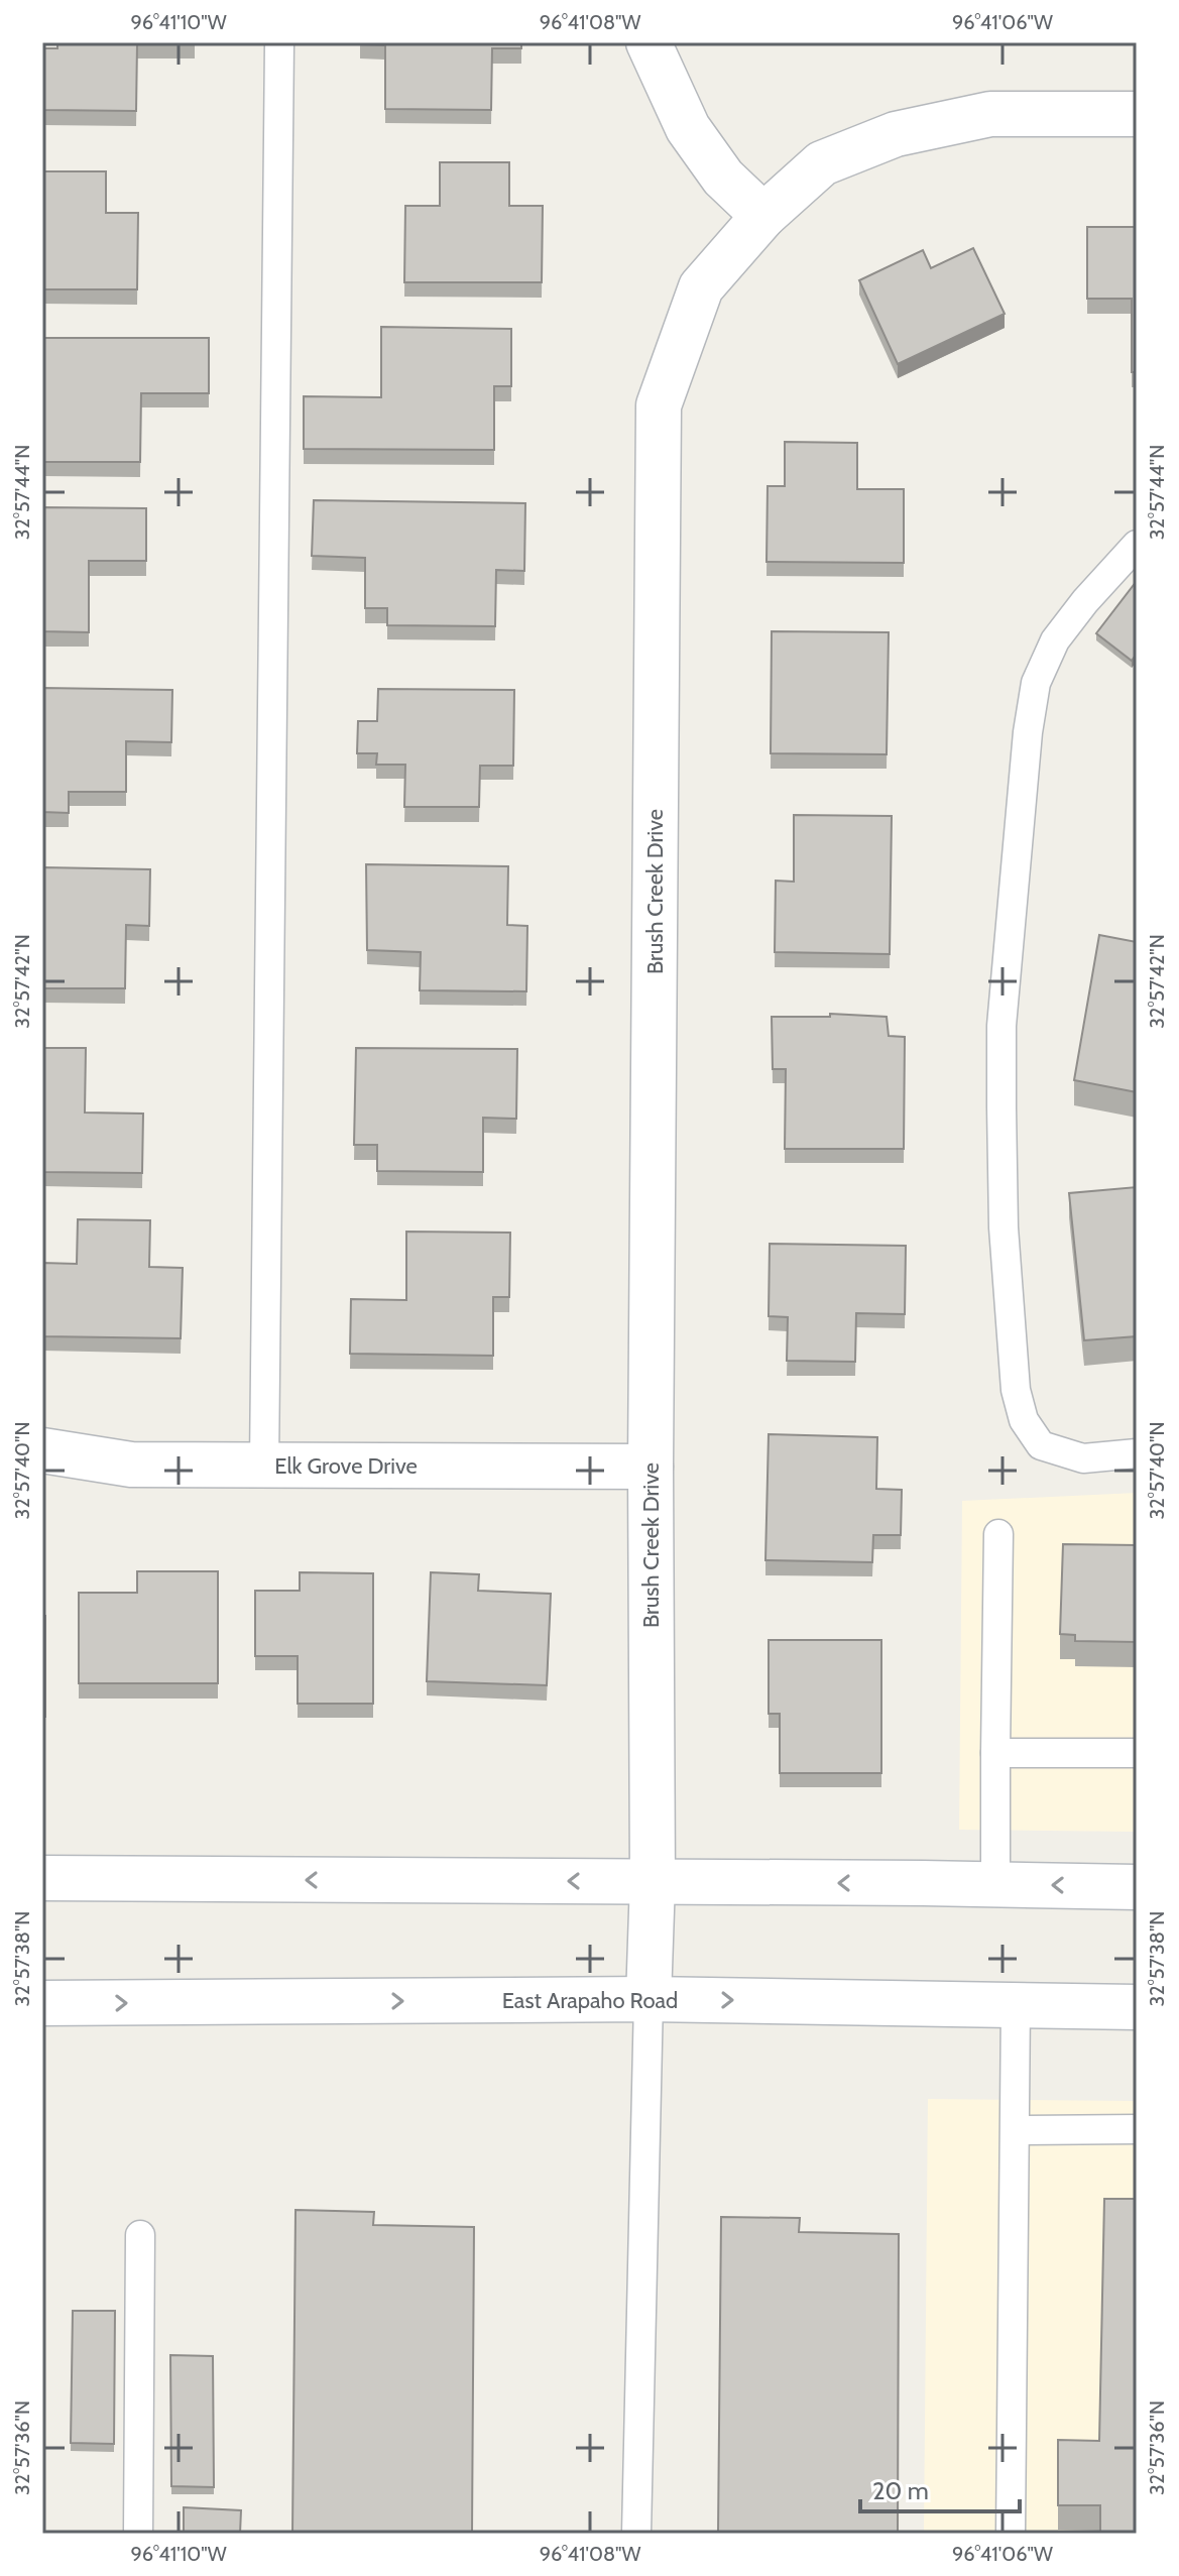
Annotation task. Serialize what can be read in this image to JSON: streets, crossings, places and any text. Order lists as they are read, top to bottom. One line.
{"streets":{"street":["Brush Creek Drive","Elk Grove Drive","East Arapaho Road"]},"crossings":[["Brush Creek Drive","Elk Grove Drive"],["Brush Creek Drive","East Arapaho Road"]],"scale_bar":"20 m","coordinates":["96°41'10\"W","96°41'08\"W","96°41'06\"W","32°57'44\"N","32°57'42\"N","32°57'40\"N","32°57'38\"N","32°57'36\"N"]}
